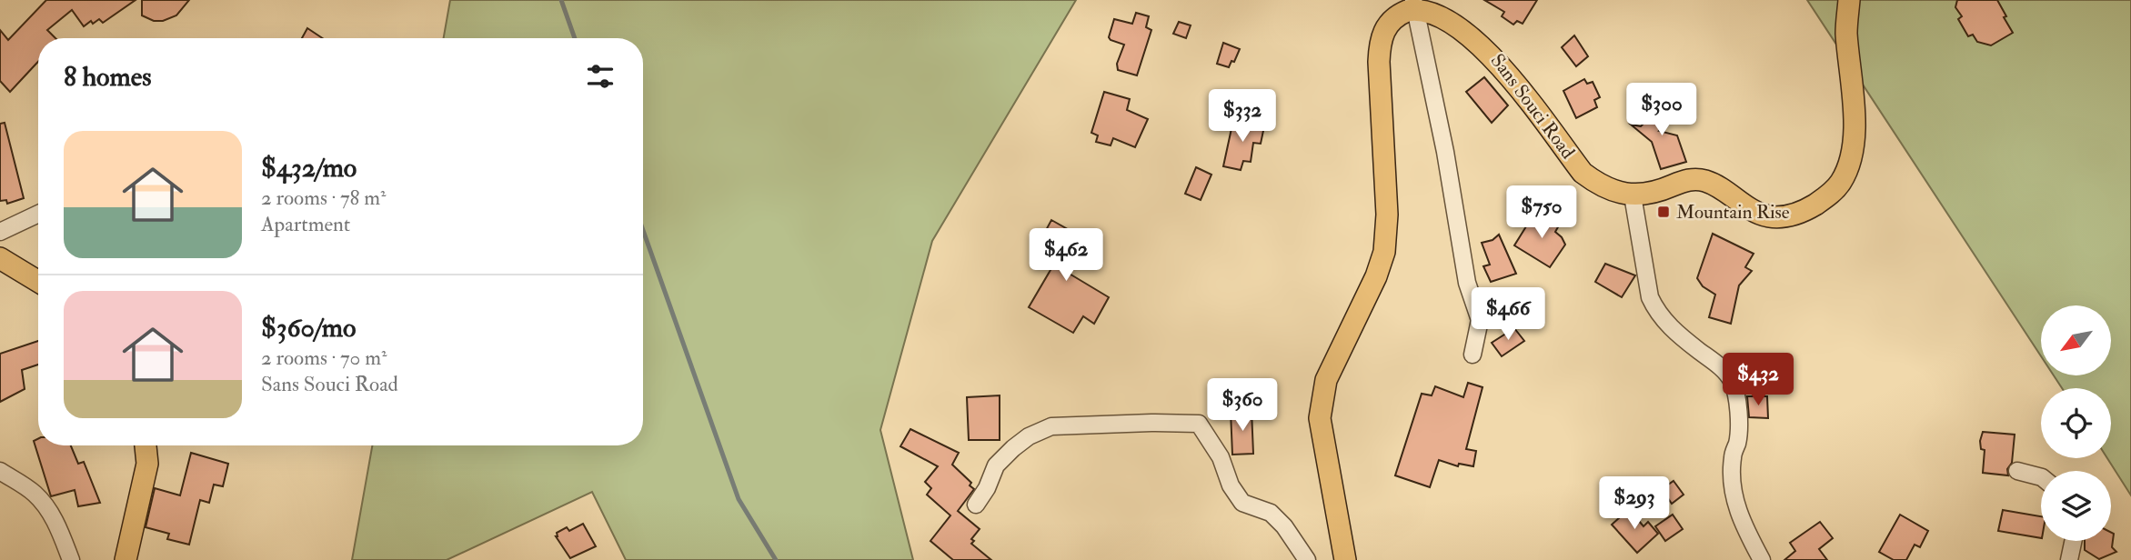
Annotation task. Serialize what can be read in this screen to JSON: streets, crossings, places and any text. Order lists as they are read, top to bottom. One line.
{"streets":{"main road":["Sans Souci Road"]},"places":{"transit":["Mountain Rise"]},"north":"bottom left","page":{"heading":"8 homes","price":["$300","$332","$750","$462","$466","$432","$360","$293"],"list":[{"name":"$432/mo","note":"2 rooms · 78 m² · Apartment"},{"name":"$360/mo","note":"2 rooms · 70 m² · Sans Souci Road"}]}}
